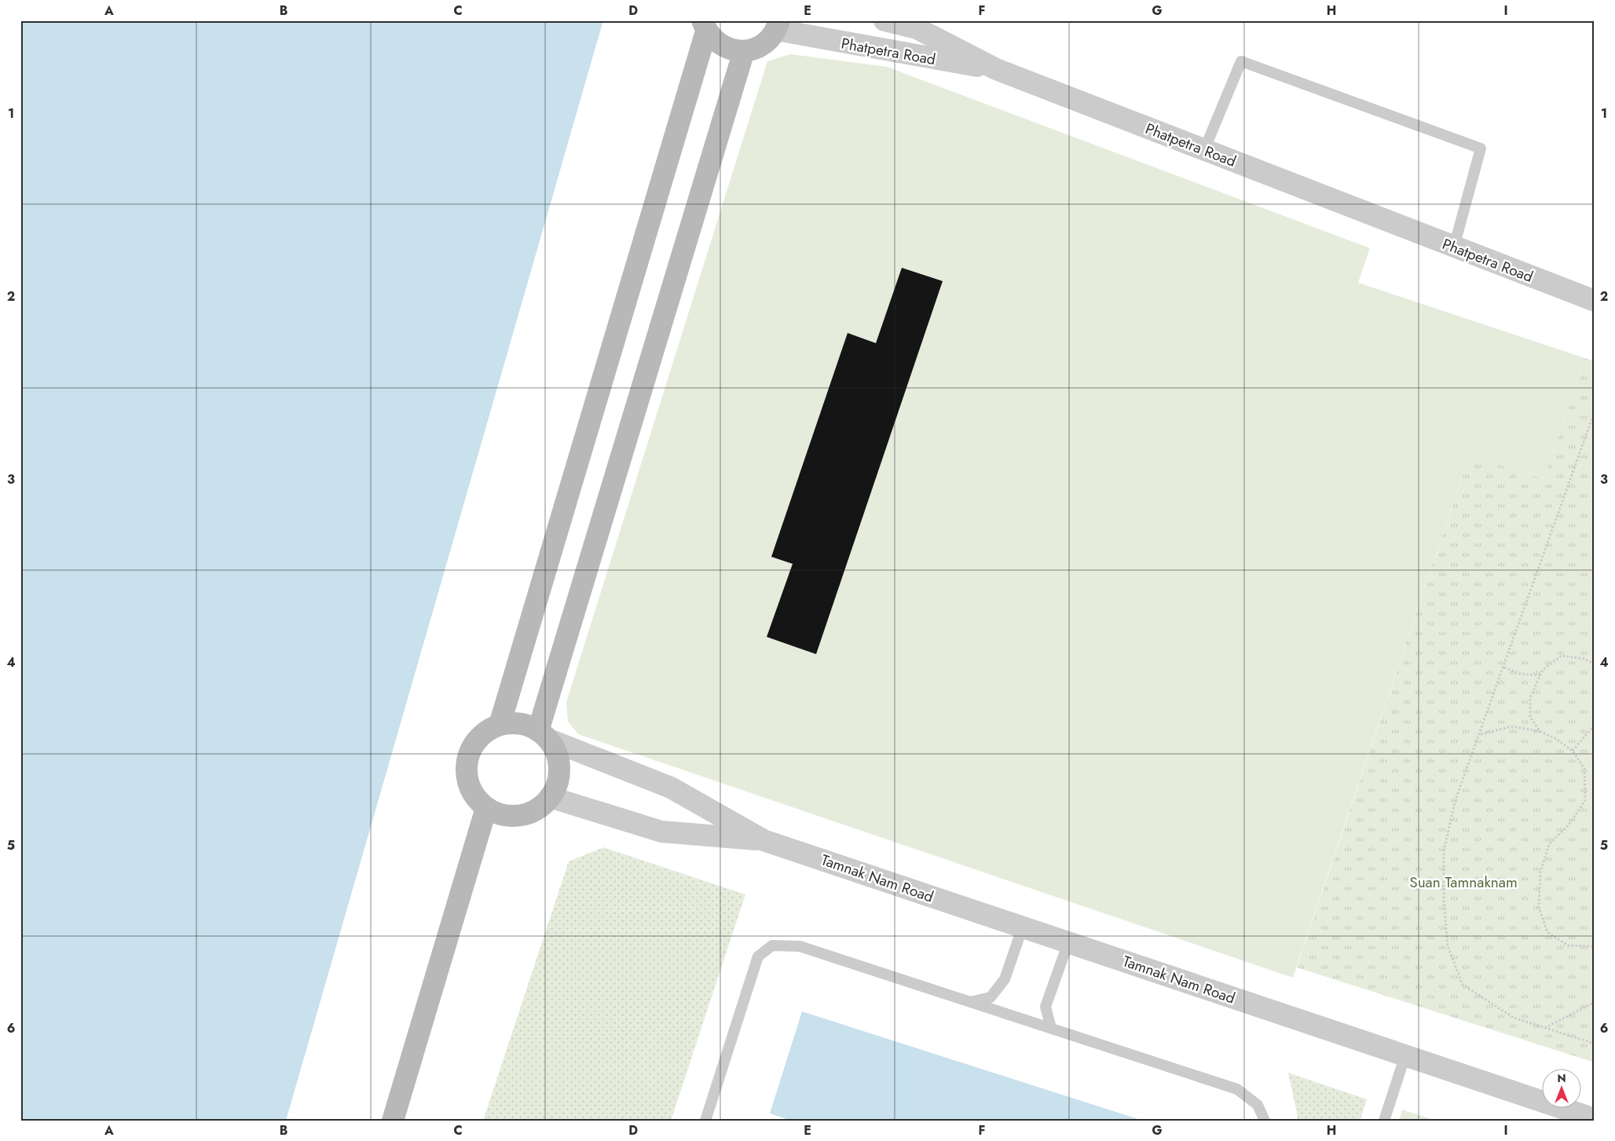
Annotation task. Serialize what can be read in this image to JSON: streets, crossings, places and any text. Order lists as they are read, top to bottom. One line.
{"streets":{"street":["Phatpetra Road","Tamnak Nam Road"]},"parks":["Suan Tamnaknam"],"north":"top","grid":{"columns":["A","B","C","D","E","F","G","H","I"],"rows":["1","2","3","4","5","6"]}}
